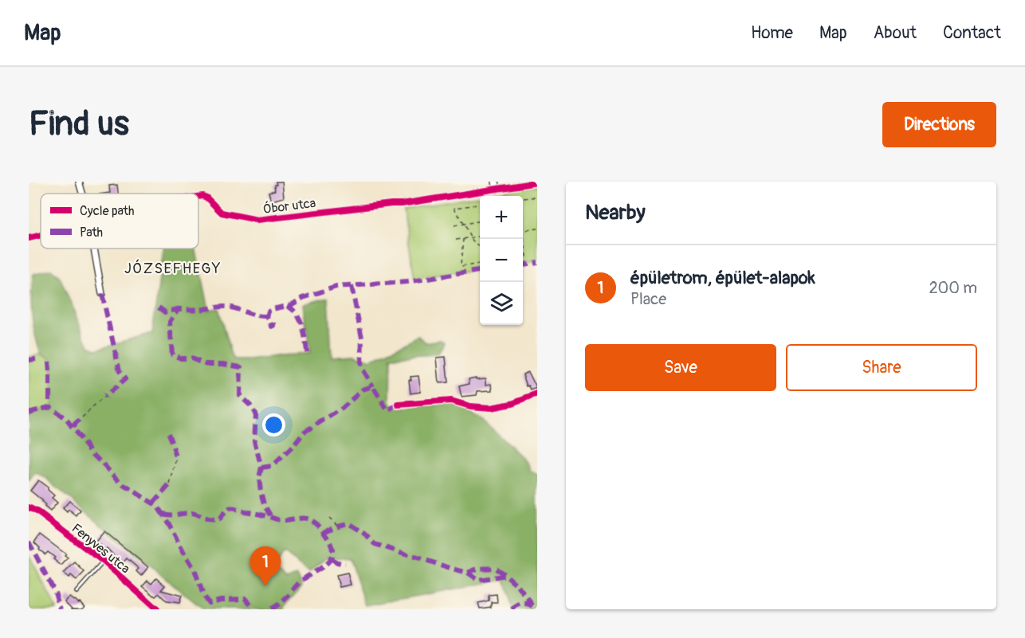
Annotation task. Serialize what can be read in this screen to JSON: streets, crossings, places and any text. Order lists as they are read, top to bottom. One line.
{"streets":{"street":["Óbor utca","Fenyves utca"]},"districts":["JÓZSEFHEGY"],"legend":["Cycle path","Path"],"page":{"header":"Map","nav":["Home","Map","About","Contact"],"buttons":["Directions",["Save","Share"]],"title":"Find us","heading":"Nearby","map_buttons":["+","−"],"list":[{"mark":"1","name":"épületrom, épület-alapok","note":"Place","value":"200 m"}],"pins":"1"}}
